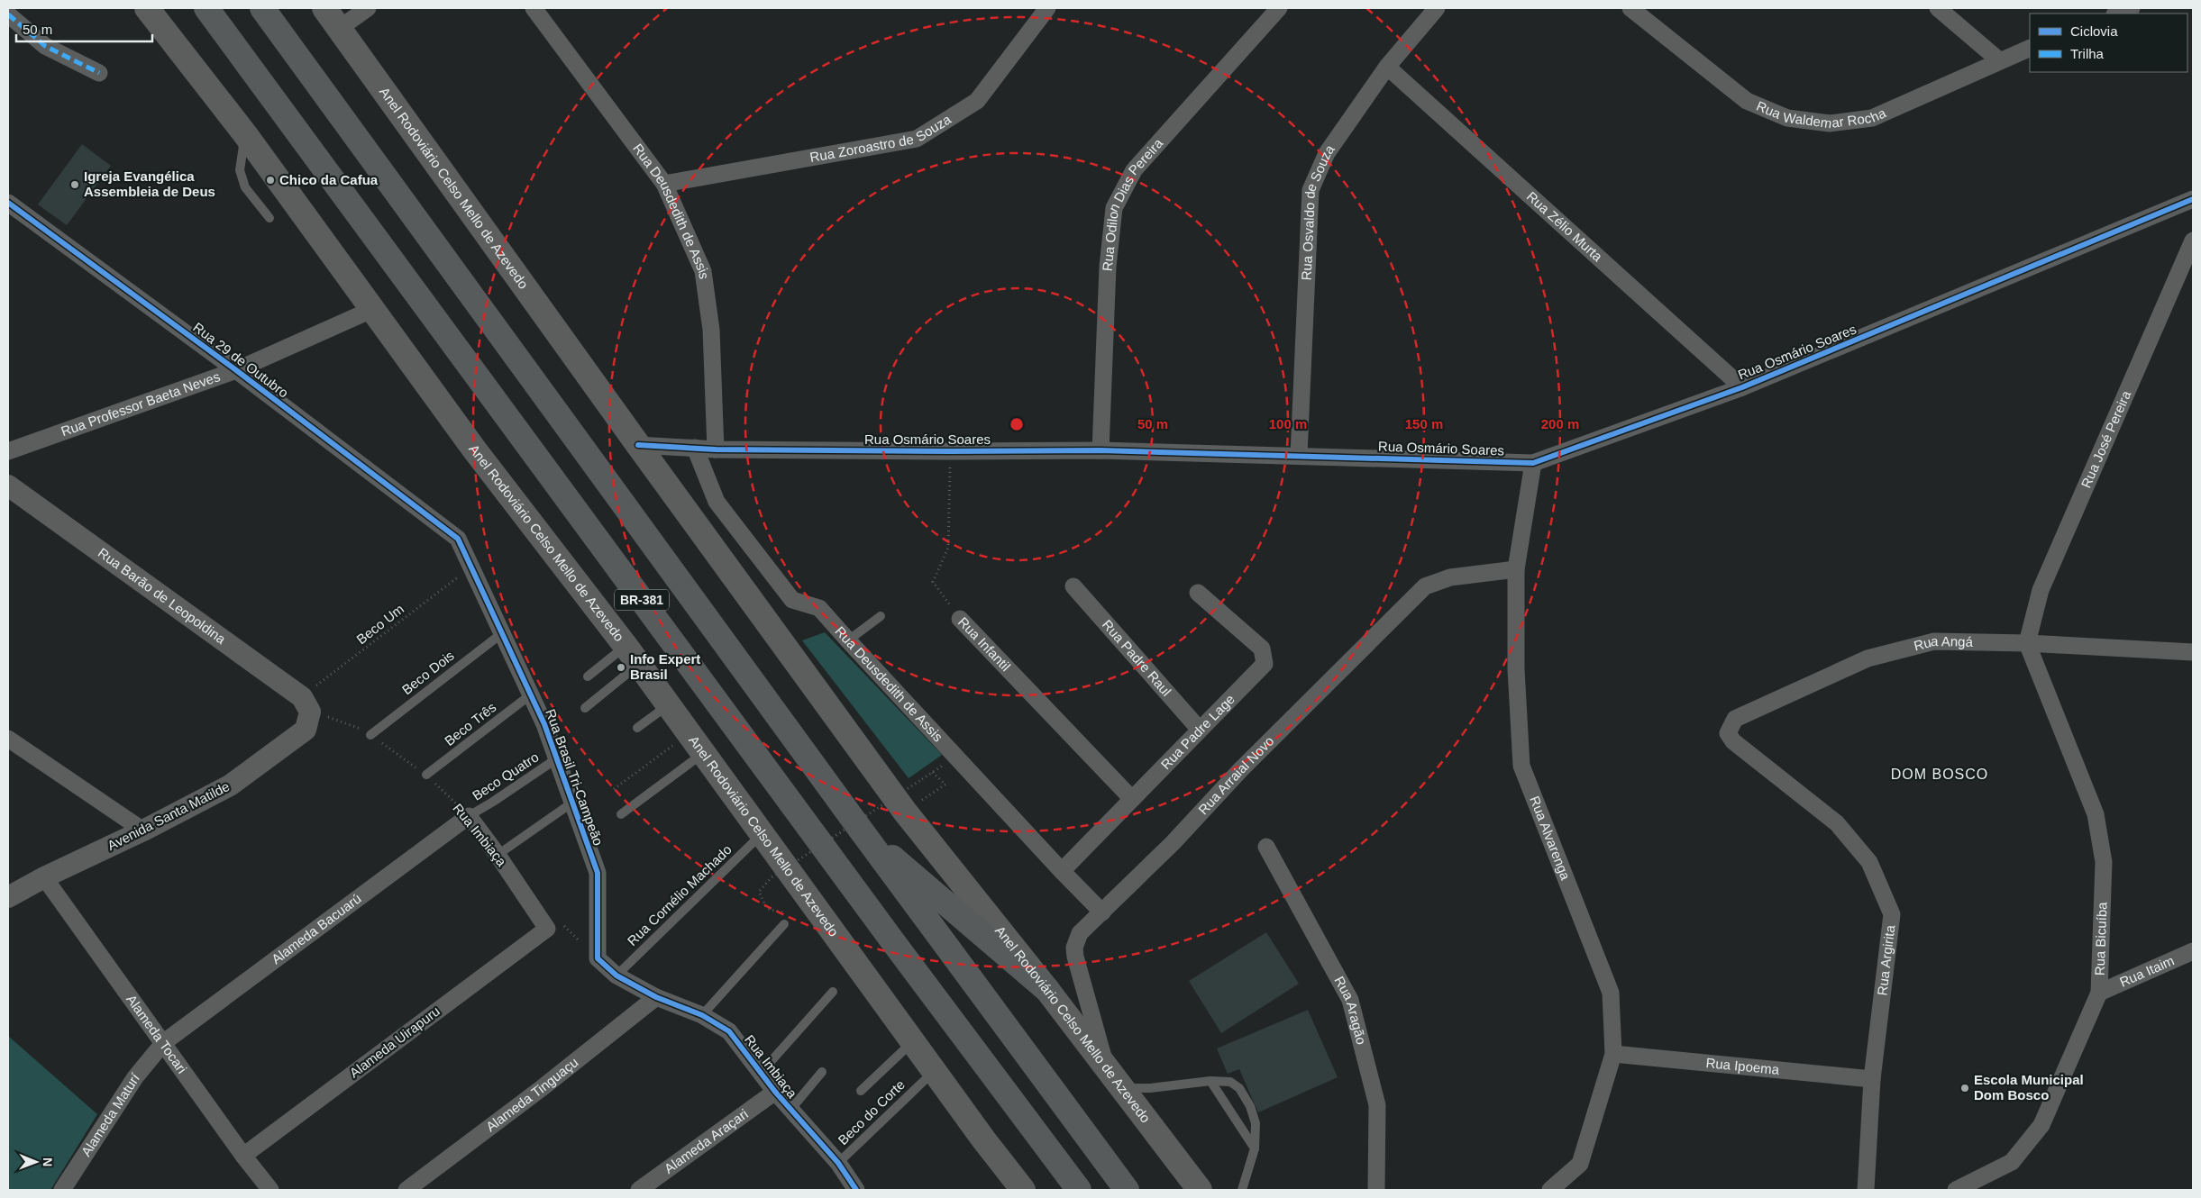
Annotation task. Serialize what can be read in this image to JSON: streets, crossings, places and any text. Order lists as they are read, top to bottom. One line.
{"streets":{"highway":["BR-381"],"main road":["Anel Rodoviário Celso Mello de Azevedo"],"street":["Rua Waldemar Rocha","Rua Zoroastro de Souza","Rua Odilon Dias Pereira","Rua Deusdedith de Assis","Rua Osvaldo de Souza","Rua Zélio Murta","Rua Osmário Soares","Rua 29 de Outubro","Rua Professor Baeta Neves","Rua José Pereira","Rua Barão de Leopoldina","Rua Infantil","Rua Angá","Rua Padre Raul","Rua Padre Lage","Rua Arraial Novo","Rua Brasil Tri-Campeão","Avenida Santa Matilde","Rua Imbiaça","Rua Alvarenga","Alameda Bacuarú","Rua Bicuíba","Rua Argirita","Rua Itaim","Rua Aragão","Alameda Tocari","Alameda Uirapuru","Rua Ipoema","Alameda Tinguaçu","Alameda Maturí","Alameda Araçari"],"lane":["Beco Dois","Beco Três","Beco Quatro","Rua Cornélio Machado","Beco do Corte"],"path":["Beco Um"]},"crossings":[["Rua Zoroastro de Souza","Rua Deusdedith de Assis"],["Anel Rodoviário Celso Mello de Azevedo","Rua Osmário Soares"],["Anel Rodoviário Celso Mello de Azevedo","Rua Professor Baeta Neves"],["Anel Rodoviário Celso Mello de Azevedo","Rua Arraial Novo"],["Anel Rodoviário Celso Mello de Azevedo","Rua Cornélio Machado"],["Rua Odilon Dias Pereira","Rua Osmário Soares"],["Rua Deusdedith de Assis","Rua Osmário Soares"],["Rua Deusdedith de Assis","Rua Padre Lage"],["Rua Deusdedith de Assis","Rua Arraial Novo"],["Rua Osvaldo de Souza","Rua Zélio Murta"],["Rua Osvaldo de Souza","Rua Osmário Soares"],["Rua Zélio Murta","Rua Osmário Soares"],["Rua Osmário Soares","Rua Infantil"],["Rua Osmário Soares","Rua Alvarenga"],["Rua 29 de Outubro","Rua Professor Baeta Neves"],["Rua 29 de Outubro","Rua Brasil Tri-Campeão"],["Rua José Pereira","Rua Angá"],["Rua José Pereira","Rua Bicuíba"],["Rua Barão de Leopoldina","Beco Um"],["Rua Barão de Leopoldina","Avenida Santa Matilde"],["Rua Barão de Leopoldina","Rua Imbiaça"],["Beco Um","Rua Brasil Tri-Campeão"],["Beco Um","Avenida Santa Matilde"],["Beco Um","Rua Imbiaça"],["Rua Infantil","Rua Padre Lage"],["Rua Angá","Rua Bicuíba"],["Rua Angá","Rua Argirita"],["Rua Padre Raul","Rua Padre Lage"],["Beco Dois","Rua Brasil Tri-Campeão"],["Beco Dois","Rua Imbiaça"],["Beco Três","Rua Brasil Tri-Campeão"],["Beco Três","Rua Imbiaça"],["Beco Quatro","Rua Brasil Tri-Campeão"],["Beco Quatro","Rua Imbiaça"],["Beco Quatro","Alameda Bacuarú"],["Rua Arraial Novo","Rua Alvarenga"],["Rua Brasil Tri-Campeão","Rua Imbiaça"],["Avenida Santa Matilde","Rua Imbiaça"],["Avenida Santa Matilde","Alameda Tocari"],["Rua Imbiaça","Rua Cornélio Machado"],["Rua Imbiaça","Alameda Bacuarú"],["Rua Imbiaça","Alameda Uirapuru"],["Rua Imbiaça","Alameda Tinguaçu"],["Rua Imbiaça","Beco do Corte"],["Rua Imbiaça","Alameda Araçari"],["Rua Alvarenga","Rua Ipoema"],["Alameda Bacuarú","Alameda Tocari"],["Alameda Bacuarú","Alameda Maturí"],["Rua Bicuíba","Rua Itaim"],["Rua Argirita","Rua Ipoema"],["Alameda Tocari","Alameda Uirapuru"],["Alameda Tocari","Alameda Maturí"]],"districts":["DOM BOSCO"],"places":["Chico da Cafua","Igreja Evangélica Assembleia de Deus","Info Expert Brasil","Escola Municipal Dom Bosco"],"legend":["Ciclovia","Trilha"],"scale_bar":"50 m","north":"right","rings":["50 m","100 m","150 m","200 m"]}
